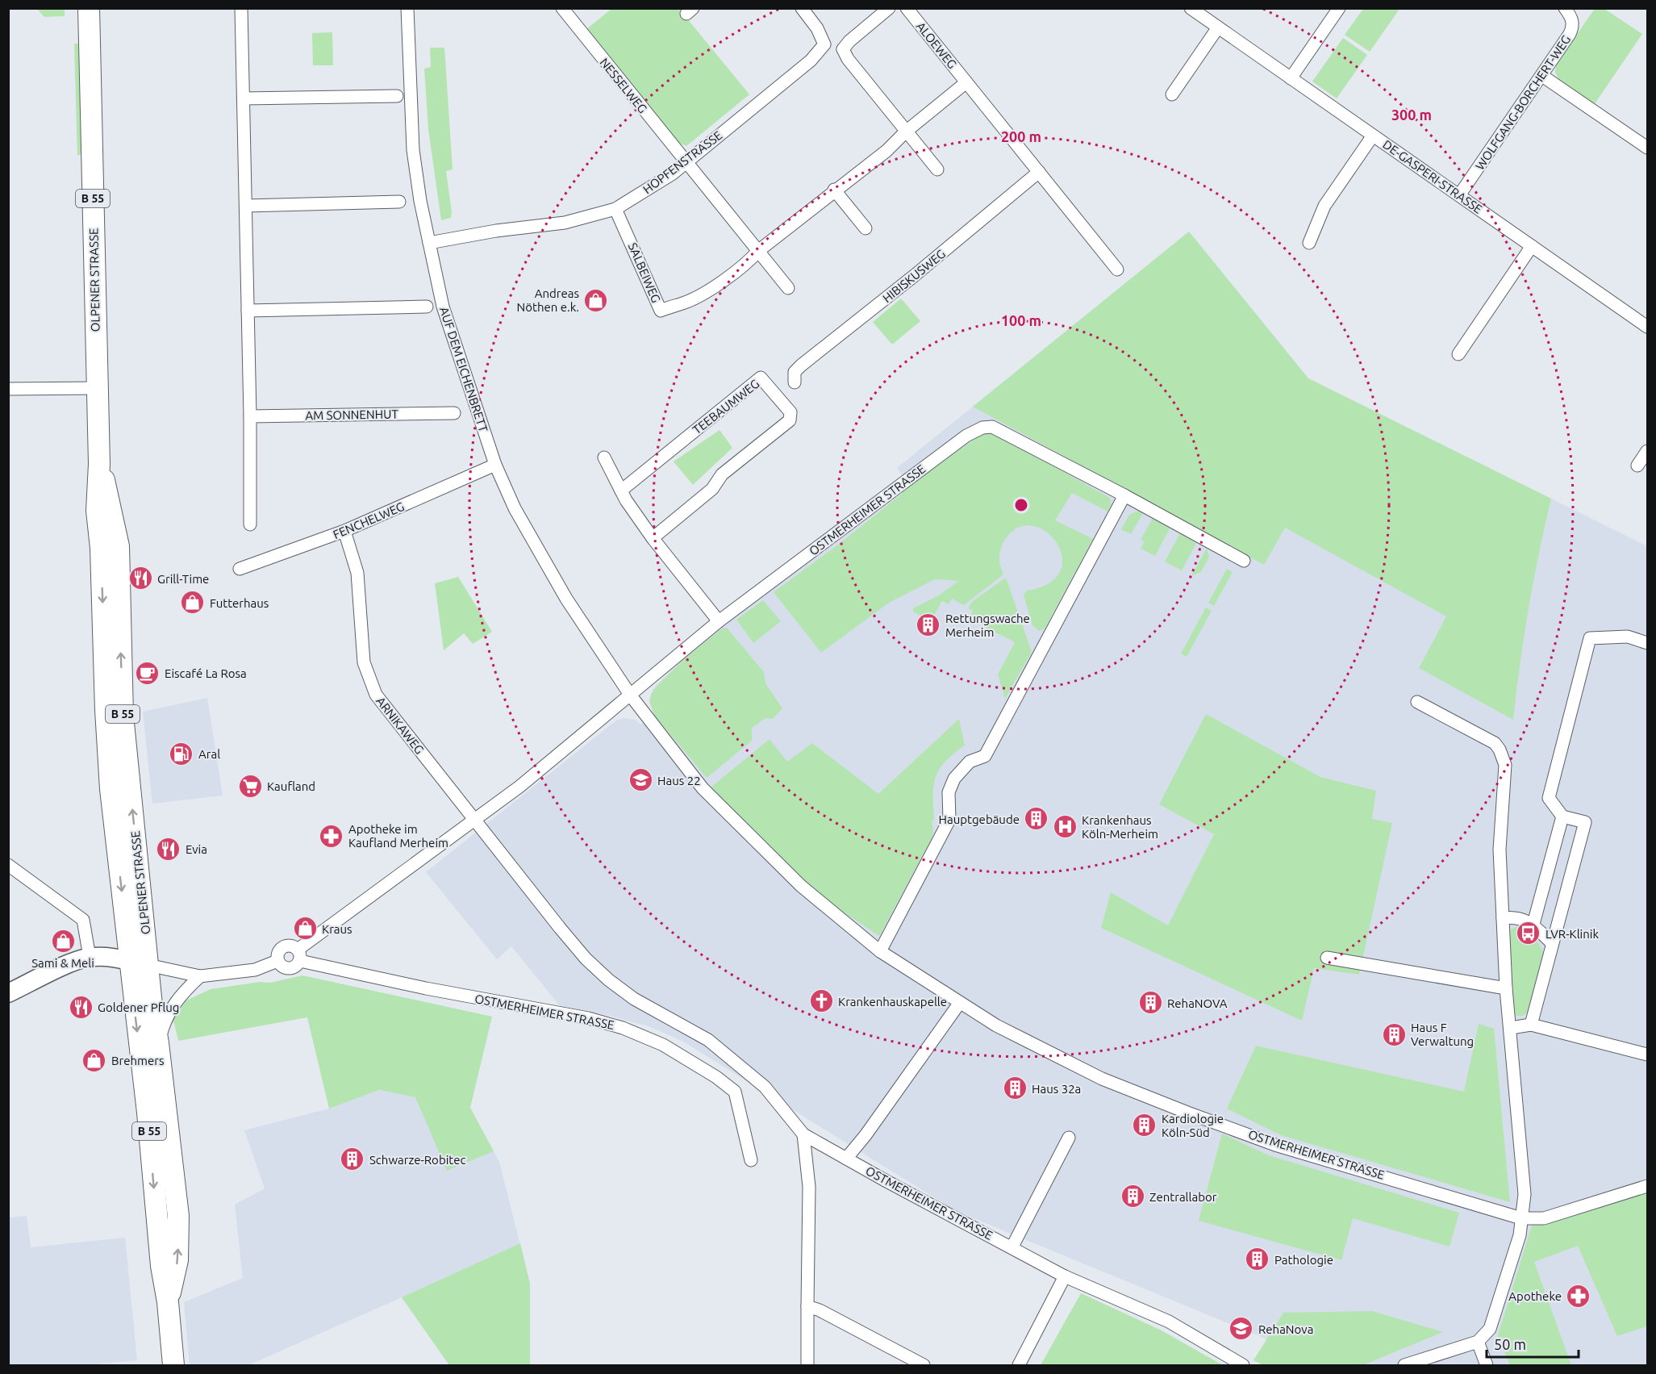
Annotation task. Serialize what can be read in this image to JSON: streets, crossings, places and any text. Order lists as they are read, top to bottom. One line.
{"streets":{"main road":["B 55","OLPENER STRASSE"],"street":["ALOEWEG","NESSELWEG","WOLFGANG-BORCHERT-WEG","HOPFENSTRASSE","DE-GASPERI-STRASSE","SALBEIWEG","HIBISKUSWEG","AUF DEM EICHENBRETT","TEEBAUMWEG","AM SONNENHUT","OSTMERHEIMER STRASSE","FENCHELWEG","ARNIKAWEG"]},"crossings":[["ALOEWEG","HIBISKUSWEG"],["NESSELWEG","HOPFENSTRASSE"],["WOLFGANG-BORCHERT-WEG","DE-GASPERI-STRASSE"],["HOPFENSTRASSE","SALBEIWEG"],["HOPFENSTRASSE","AUF DEM EICHENBRETT"],["AUF DEM EICHENBRETT","OSTMERHEIMER STRASSE"],["AUF DEM EICHENBRETT","FENCHELWEG"],["OSTMERHEIMER STRASSE","ARNIKAWEG"],["FENCHELWEG","ARNIKAWEG"]],"places":{"shop":["Andreas Nöthen e.k.","Futterhaus","Kraus","Sami & Meli","Brehmers"],"restaurant":["Grill-Time","Evia","Goldener Pflug"],"building":["Rettungswache Merheim","Hauptgebäude","RehaNOVA","Haus F Verwaltung","Haus 32a","Kardiologie Köln-Süd","Schwarze-Robitec","Zentrallabor","Pathologie"],"cafe":["Eiscafé La Rosa"],"fuel station":["Aral"],"school or university":["Haus 22","RehaNova"],"supermarket":["Kaufland"],"hospital":["Krankenhaus Köln-Merheim"],"pharmacy":["Apotheke im Kaufland Merheim","Apotheke"],"bus stop":["LVR-Klinik"],"church":["Krankenhauskapelle"]},"scale_bar":"50 m","rings":["300 m","200 m","100 m"]}
